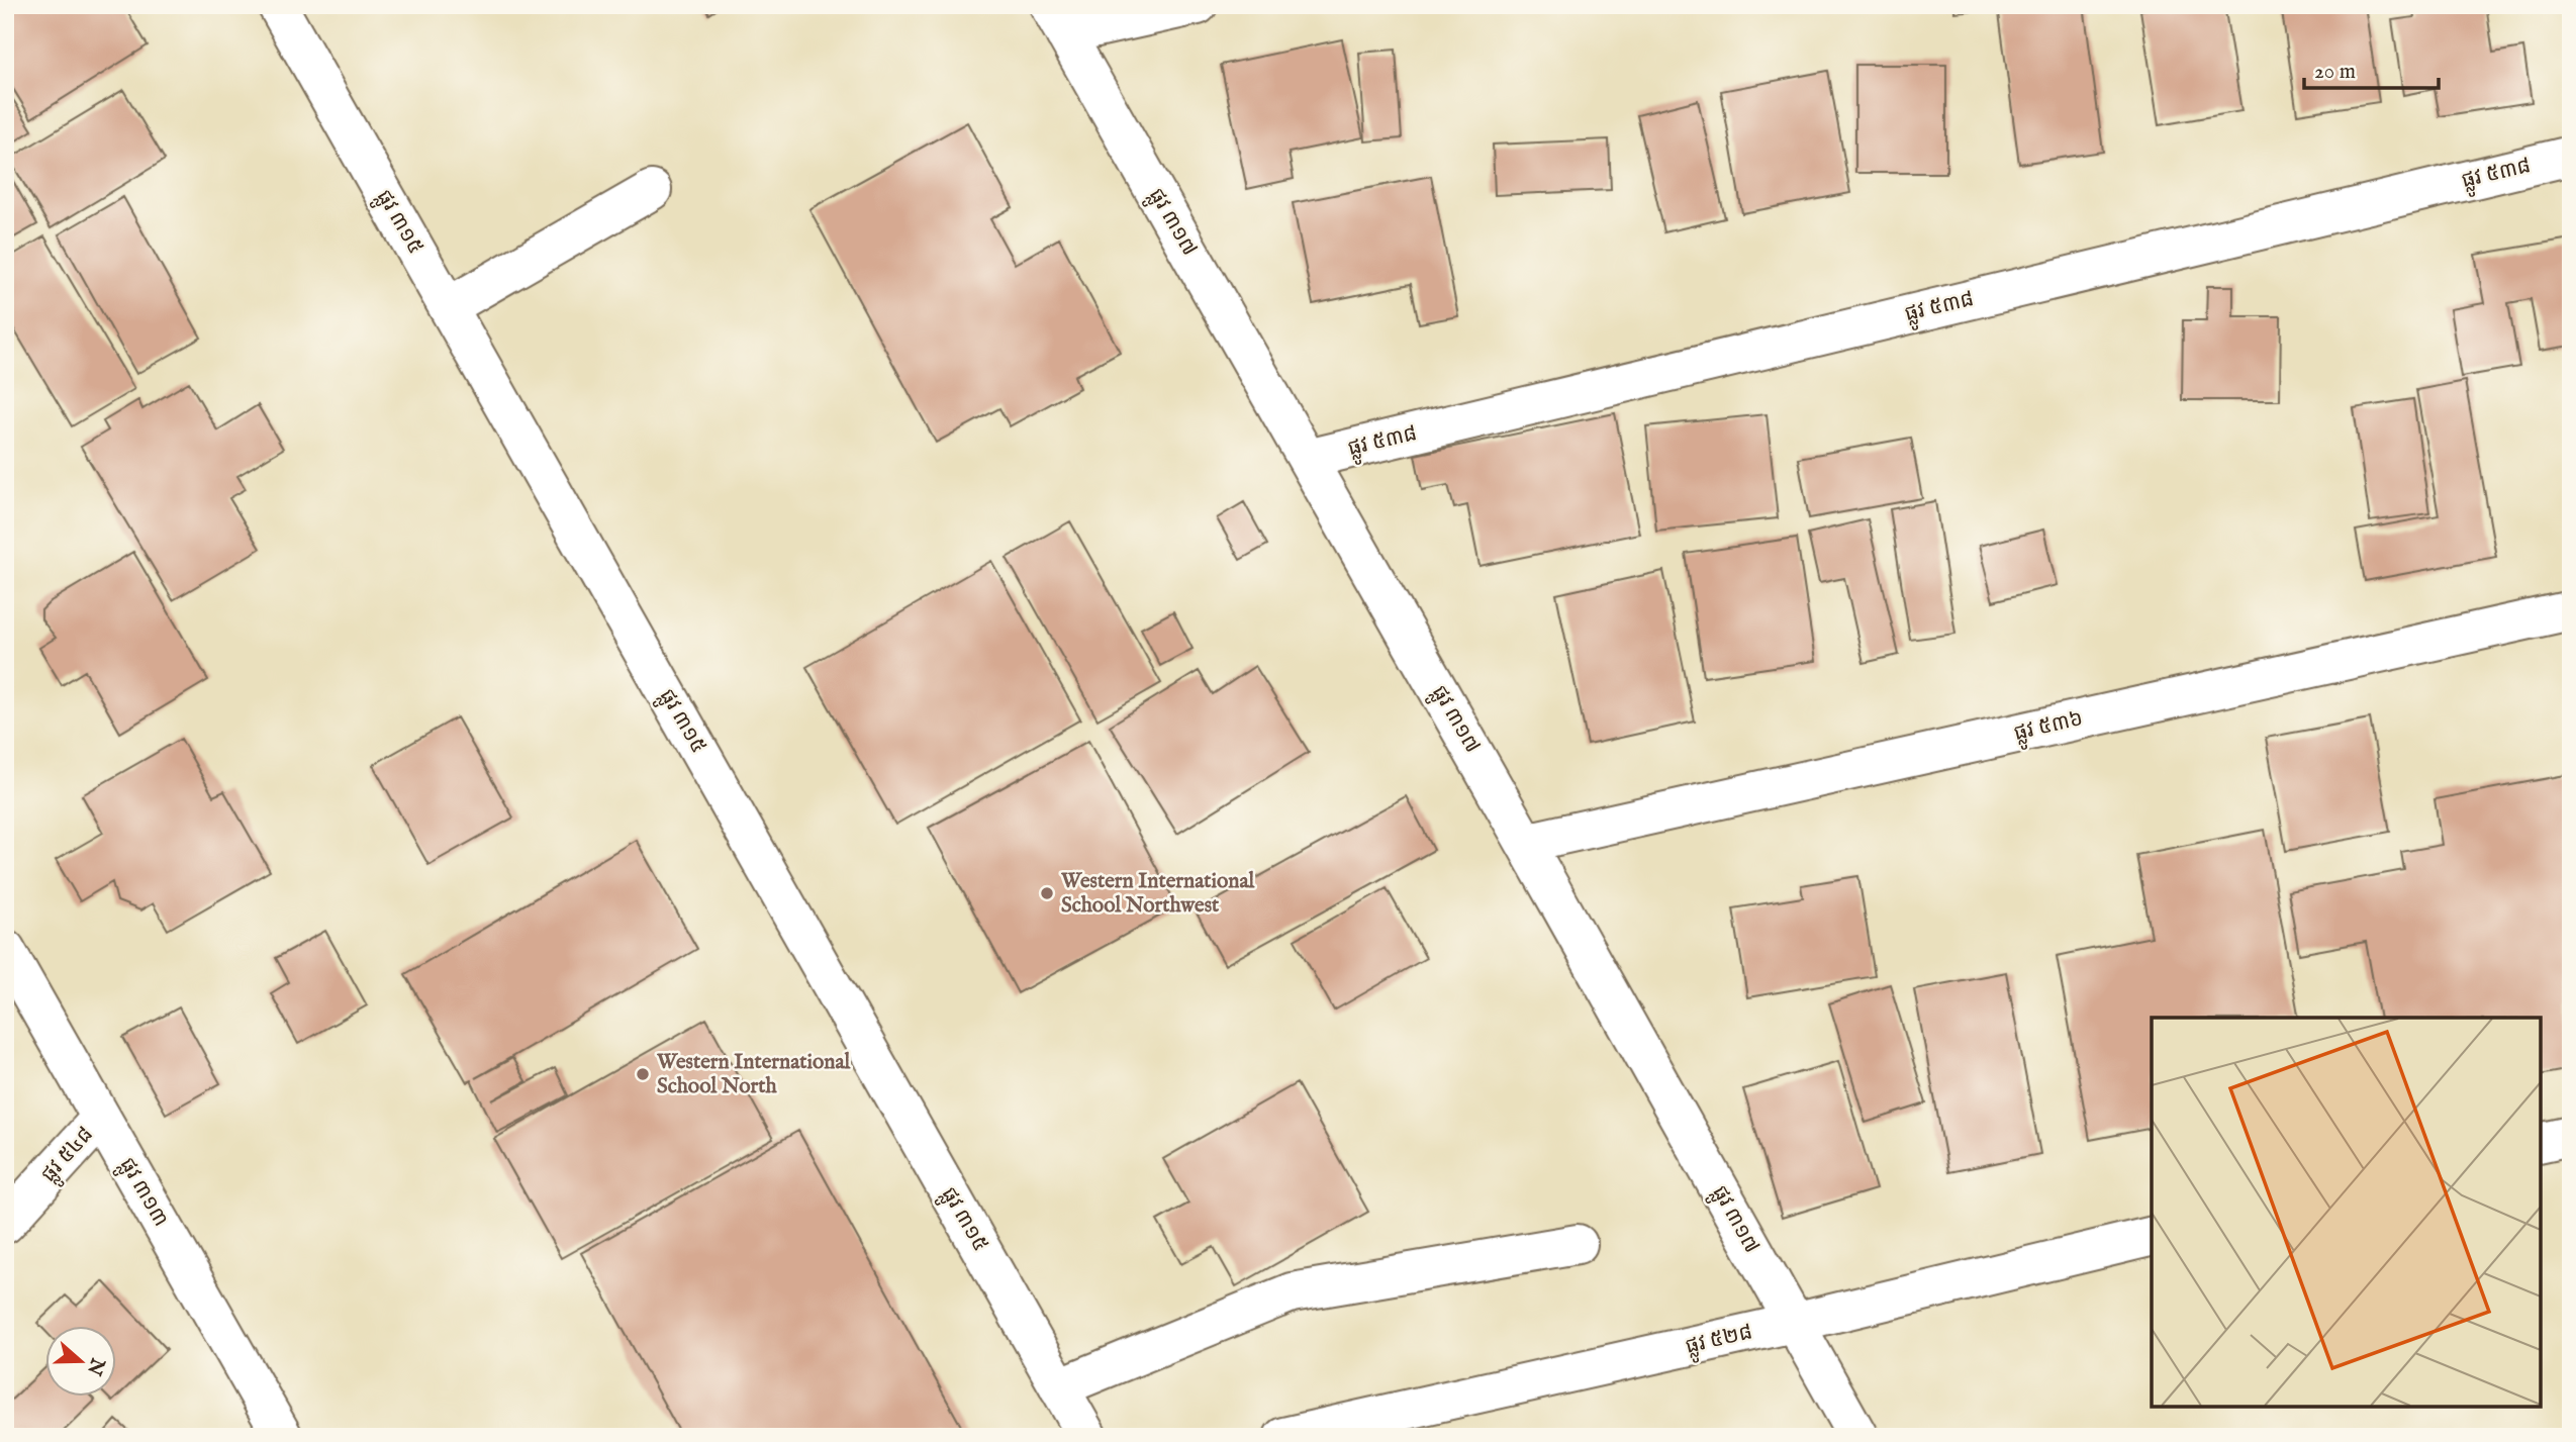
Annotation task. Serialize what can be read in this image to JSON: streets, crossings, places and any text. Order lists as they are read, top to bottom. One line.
{"streets":{"street":["ផ្លូវ ៥៣៨","ផ្លូវ ៣១៥","ផ្លូវ ៣១៧","ផ្លូវ ៥៣៦","ផ្លូវ ៥៤៨","ផ្លូវ ៣១៣","ផ្លូវ ៥២៨"]},"crossings":[["ផ្លូវ ៥៣៨","ផ្លូវ ៣១៧"],["ផ្លូវ ៣១៧","ផ្លូវ ៥៣៦"],["ផ្លូវ ៣១៧","ផ្លូវ ៥២៨"],["ផ្លូវ ៥៤៨","ផ្លូវ ៣១៣"]],"places":["Western International School Northwest","Western International School North"],"scale_bar":"20 m","north":"right"}
